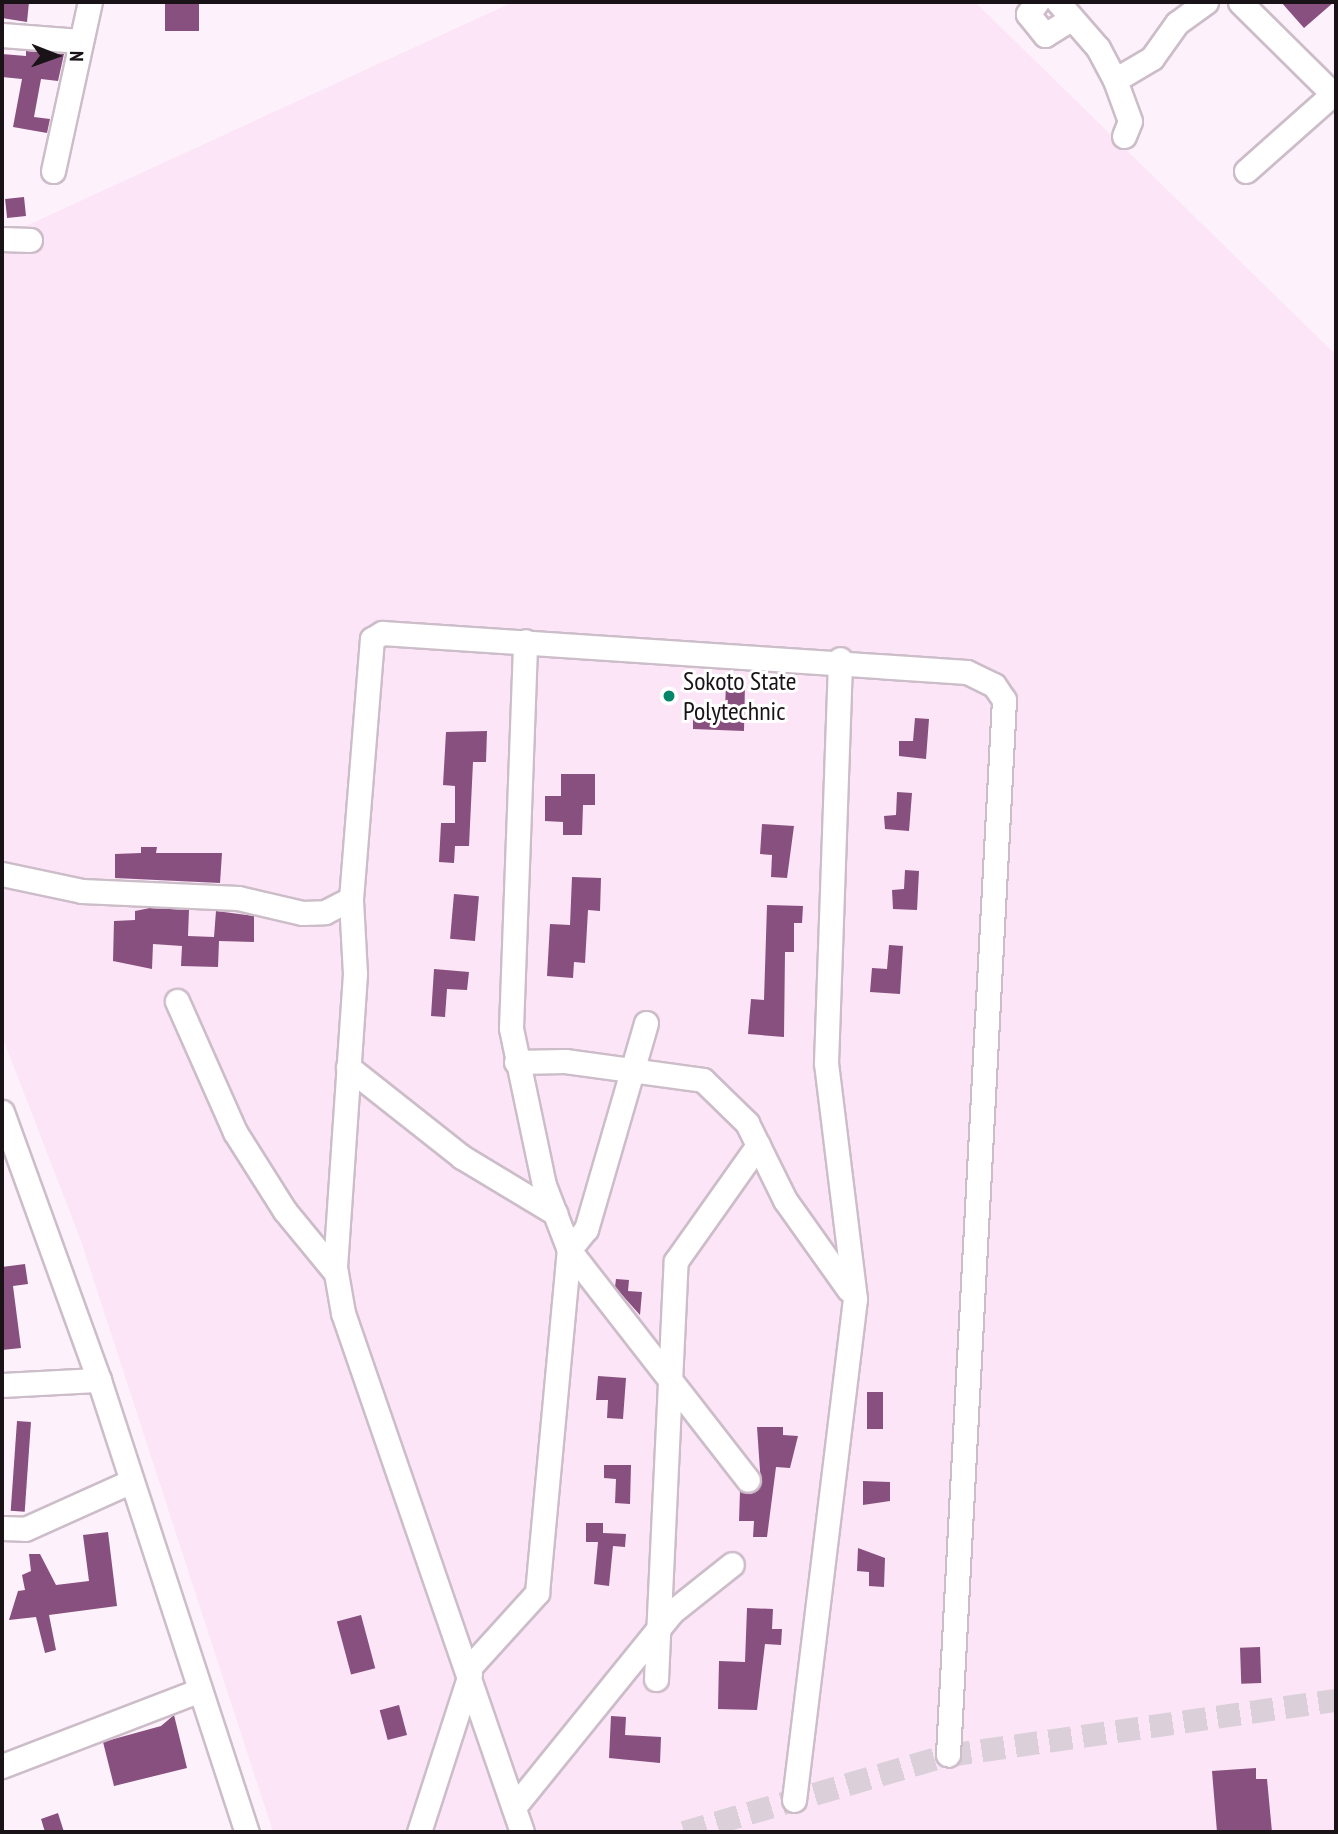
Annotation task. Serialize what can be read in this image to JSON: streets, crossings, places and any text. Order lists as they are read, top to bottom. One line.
{"places":["Sokoto State Polytechnic"],"north":"right"}
